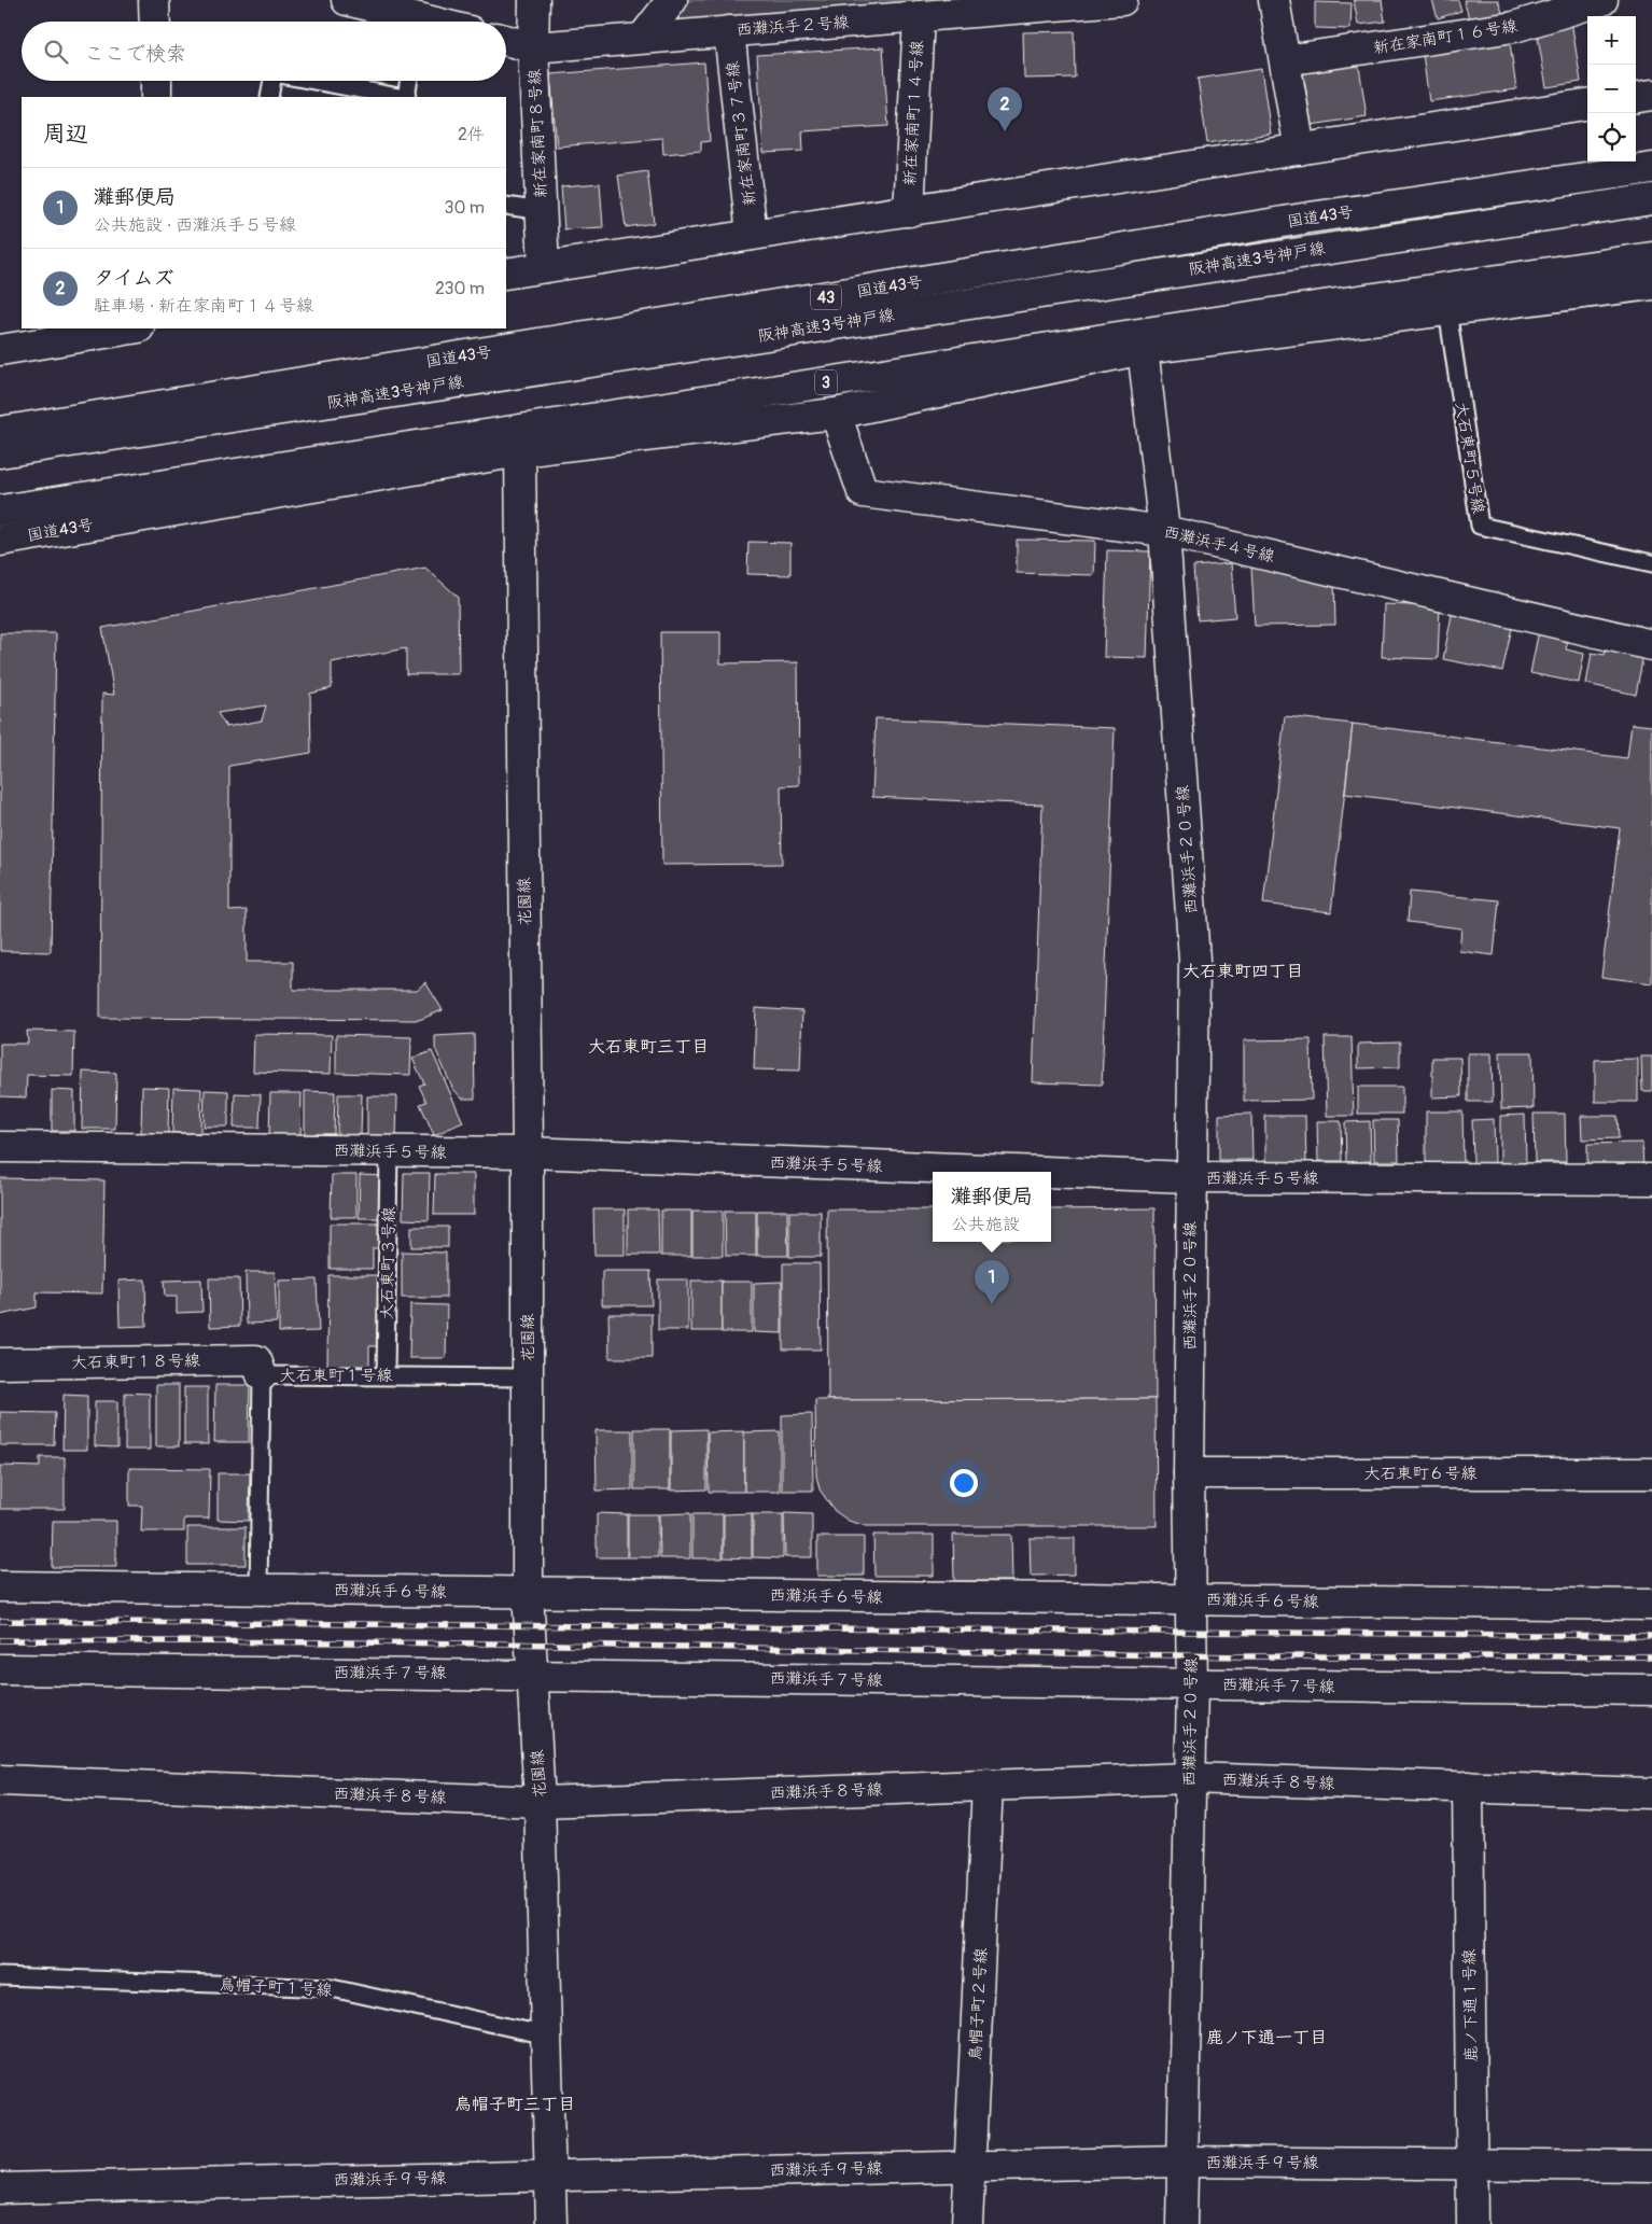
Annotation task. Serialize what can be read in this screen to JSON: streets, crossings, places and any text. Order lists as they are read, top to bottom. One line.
{"streets":{"main road":["西灘浜手２号線","新在家南町１６号線","新在家南町１４号線","新在家南町８号線","新在家南町３７号線","国道43号","阪神高速3号神戸線","43","3","西灘浜手４号線","西灘浜手２０号線","花園線","西灘浜手５号線","大石東町１８号線","大石東町６号線","西灘浜手６号線","西灘浜手７号線","西灘浜手８号線","鳥帽子町２号線","鹿ノ下通１号線","西灘浜手９号線"],"lane":["大石東町５号線","大石東町３号線","大石東町１号線","鳥帽子町１号線"]},"crossings":[["西灘浜手２号線","新在家南町１４号線"],["西灘浜手２号線","新在家南町８号線"],["西灘浜手２号線","新在家南町３７号線"],["国道43号","大石東町５号線"],["国道43号","西灘浜手４号線"],["国道43号","西灘浜手２０号線"],["国道43号","花園線"],["西灘浜手４号線","西灘浜手２０号線"],["西灘浜手２０号線","西灘浜手５号線"],["西灘浜手２０号線","大石東町６号線"],["西灘浜手２０号線","西灘浜手６号線"],["西灘浜手２０号線","西灘浜手７号線"],["西灘浜手２０号線","西灘浜手８号線"],["西灘浜手２０号線","西灘浜手９号線"],["花園線","西灘浜手５号線"],["花園線","大石東町１号線"],["花園線","西灘浜手６号線"],["花園線","西灘浜手７号線"],["花園線","西灘浜手８号線"],["花園線","鳥帽子町１号線"],["花園線","西灘浜手９号線"],["西灘浜手５号線","大石東町３号線"],["大石東町３号線","大石東町１号線"],["大石東町１８号線","大石東町１号線"],["大石東町１号線","西灘浜手６号線"],["西灘浜手８号線","鳥帽子町２号線"],["西灘浜手８号線","鹿ノ下通１号線"],["鳥帽子町２号線","西灘浜手９号線"],["鹿ノ下通１号線","西灘浜手９号線"]],"districts":["大石東町四丁目","大石東町三丁目","鹿ノ下通一丁目","烏帽子町三丁目"],"page":{"map_buttons":["+","−"],"search":"ここで検索","pins":["2","1"],"heading":["周辺","2件"],"list":[{"mark":"1","name":"灘郵便局","note":"公共施設 · 西灘浜手５号線","value":"30 m"},{"mark":"2","name":"タイムズ","note":"駐車場 · 新在家南町１４号線","value":"230 m"}],"popup":["灘郵便局","公共施設"]}}
